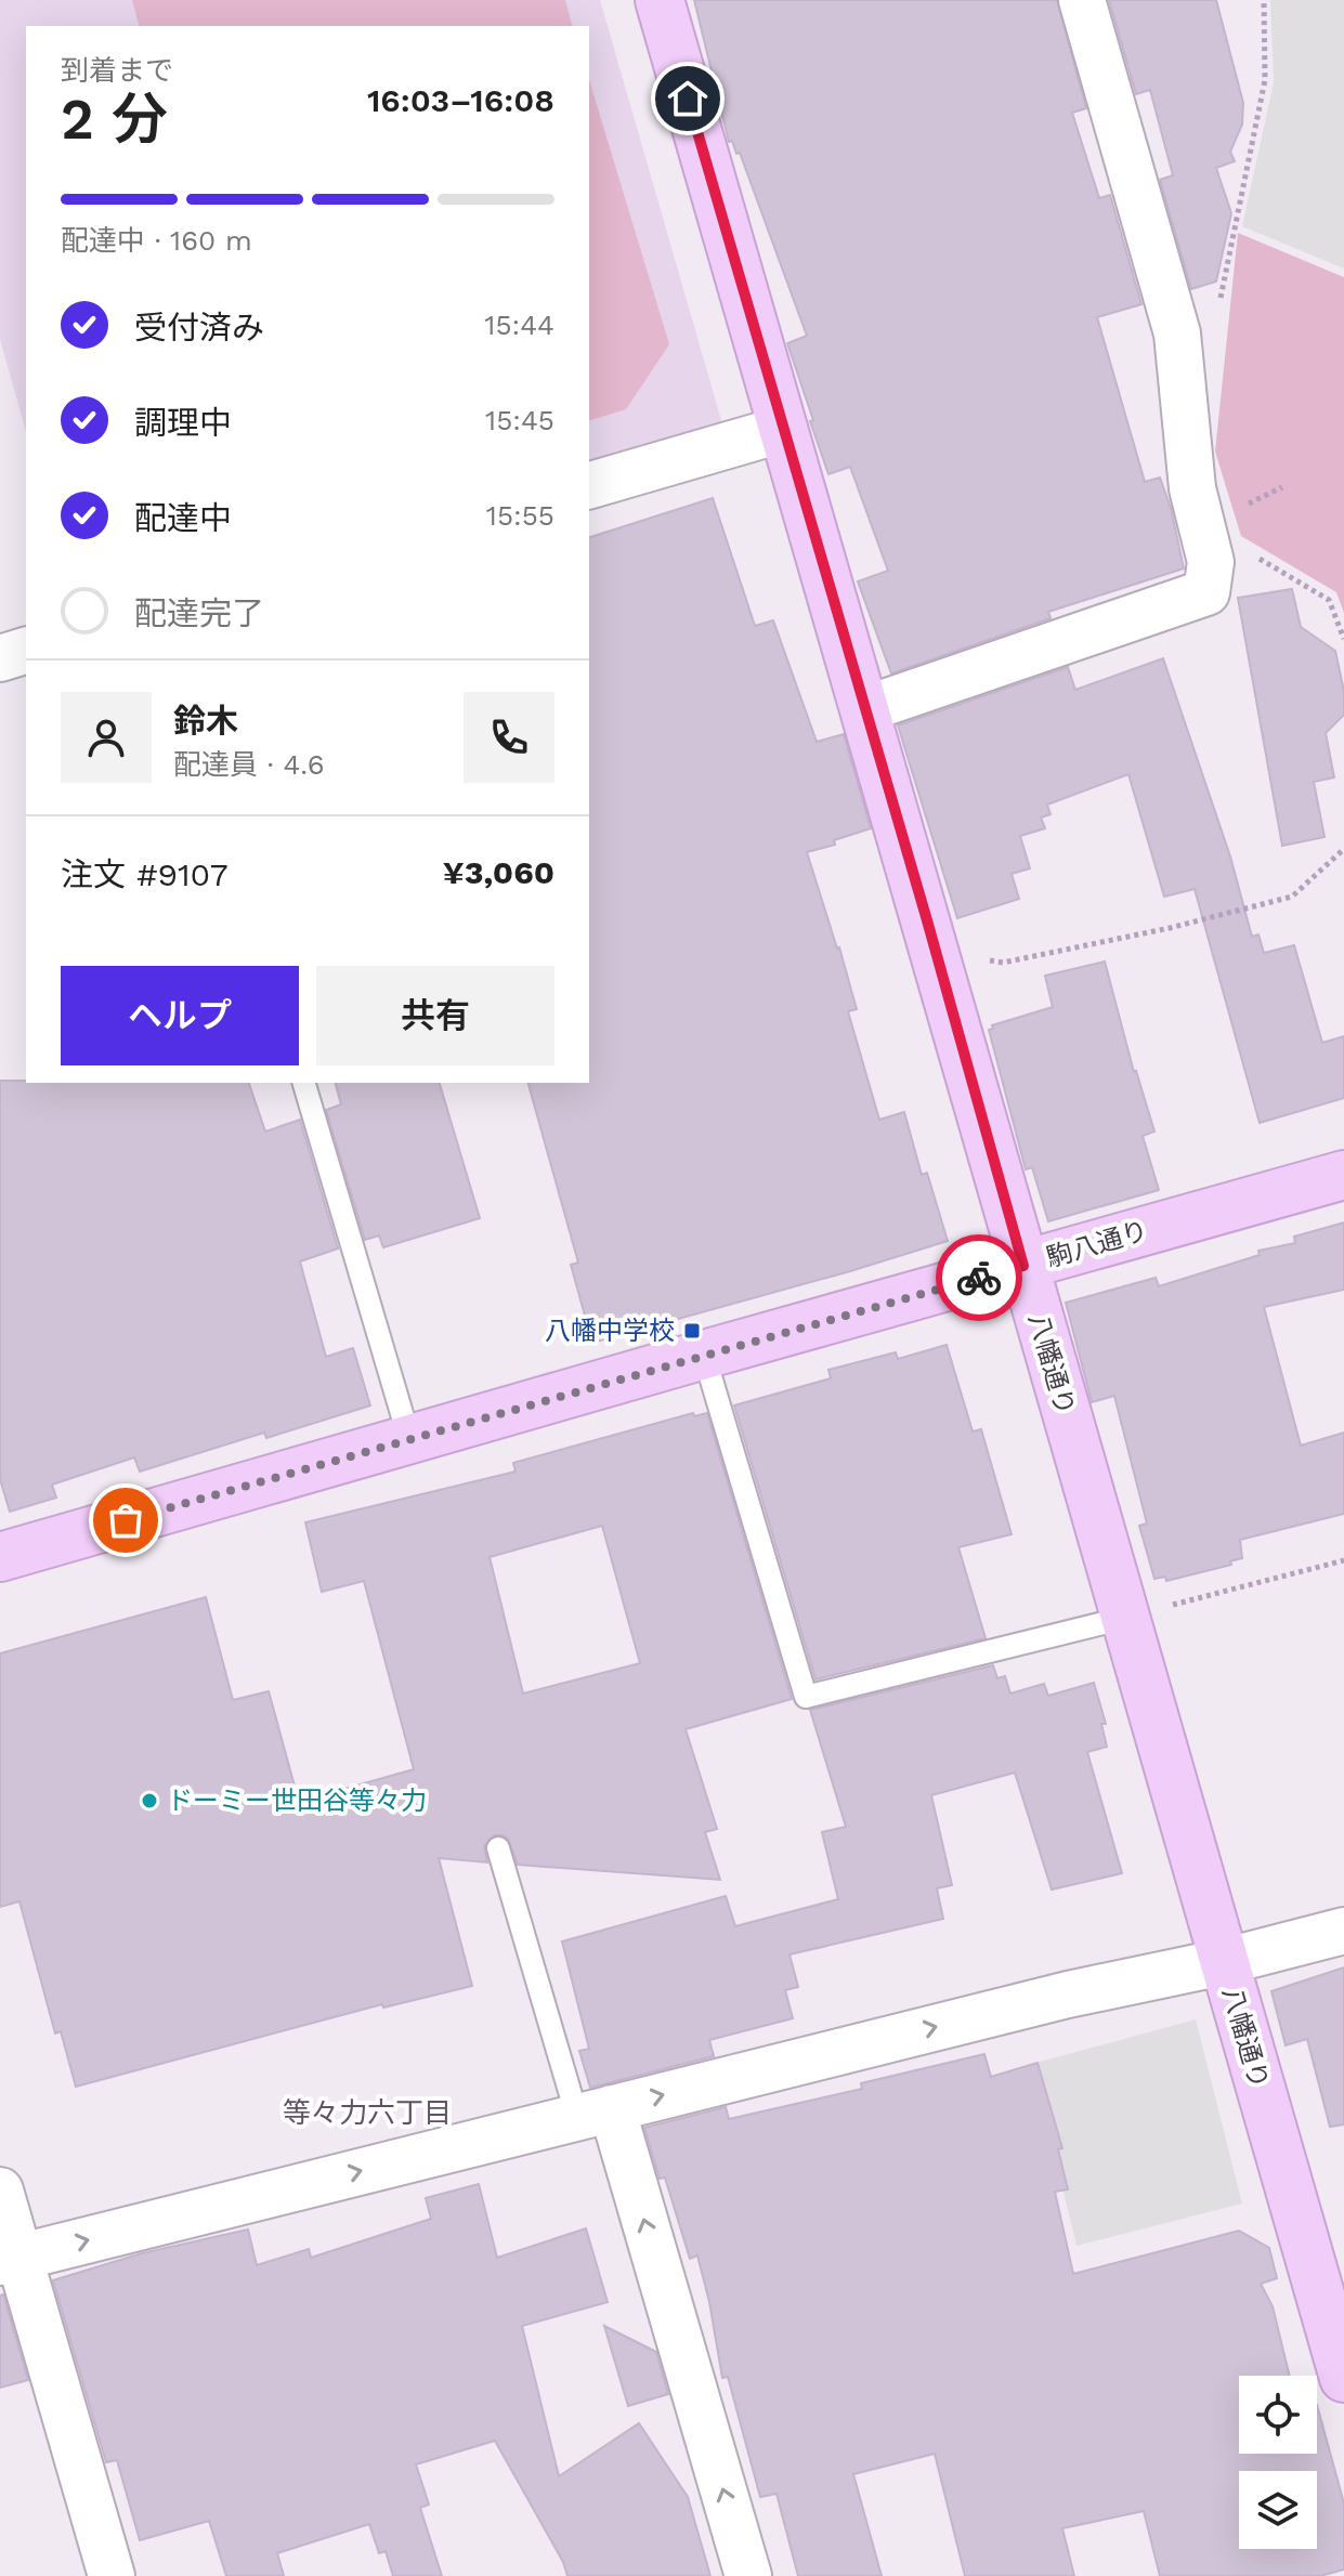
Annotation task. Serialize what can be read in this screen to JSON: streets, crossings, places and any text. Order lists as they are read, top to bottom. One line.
{"streets":{"street":["駒八通り","八幡通り"]},"crossings":[["駒八通り","八幡通り"]],"districts":["等々力六丁目"],"places":{"transit":["八幡中学校"],"other":["ドーミー世田谷等々力"]},"page":{"heading":["2 分","到着まで","16:03–16:08"],"panel":["鈴木","配達員 · 4.6","注文 #9107","¥3,060"],"bar":"配達中 · 160 m","list":[["受付済み","15:44"],["調理中","15:45"],["配達中","15:55"],"配達完了"],"buttons":["ヘルプ","共有"]}}
